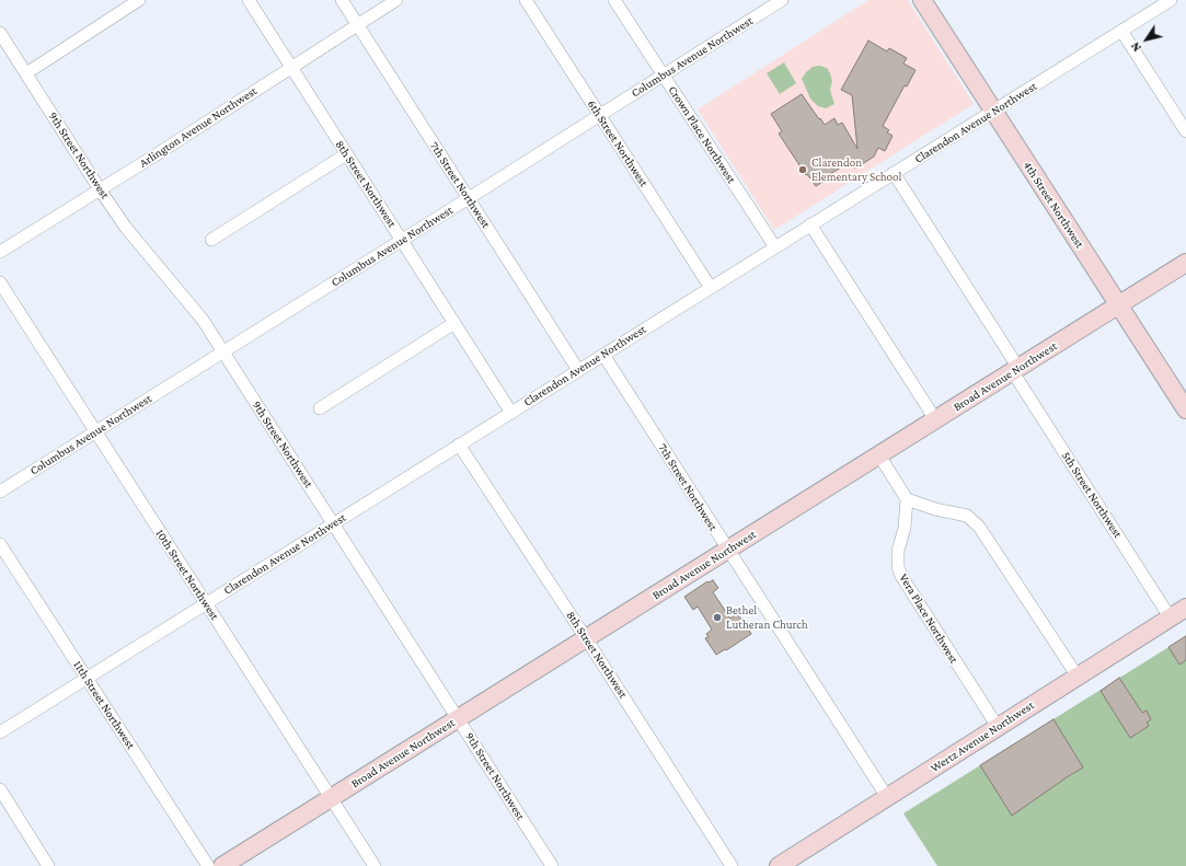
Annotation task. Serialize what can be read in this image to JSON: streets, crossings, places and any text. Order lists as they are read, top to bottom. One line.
{"streets":{"street":["Columbus Avenue Northwest","Clarendon Avenue Northwest","Arlington Avenue Northwest","Crown Place Northwest","6th Street Northwest","9th Street Northwest","8th Street Northwest","7th Street Northwest","4th Street Northwest","Broad Avenue Northwest","5th Street Northwest","10th Street Northwest","Vera Place Northwest","11th Street Northwest","Wertz Avenue Northwest"]},"crossings":[["Columbus Avenue Northwest","Crown Place Northwest"],["Columbus Avenue Northwest","6th Street Northwest"],["Columbus Avenue Northwest","9th Street Northwest"],["Columbus Avenue Northwest","8th Street Northwest"],["Columbus Avenue Northwest","7th Street Northwest"],["Columbus Avenue Northwest","10th Street Northwest"],["Clarendon Avenue Northwest","Crown Place Northwest"],["Clarendon Avenue Northwest","6th Street Northwest"],["Clarendon Avenue Northwest","9th Street Northwest"],["Clarendon Avenue Northwest","8th Street Northwest"],["Clarendon Avenue Northwest","7th Street Northwest"],["Clarendon Avenue Northwest","4th Street Northwest"],["Clarendon Avenue Northwest","5th Street Northwest"],["Clarendon Avenue Northwest","10th Street Northwest"],["Clarendon Avenue Northwest","11th Street Northwest"],["Arlington Avenue Northwest","9th Street Northwest"],["Arlington Avenue Northwest","8th Street Northwest"],["Arlington Avenue Northwest","7th Street Northwest"],["9th Street Northwest","Broad Avenue Northwest"],["8th Street Northwest","Broad Avenue Northwest"],["7th Street Northwest","Broad Avenue Northwest"],["7th Street Northwest","Wertz Avenue Northwest"],["4th Street Northwest","Broad Avenue Northwest"],["Broad Avenue Northwest","5th Street Northwest"],["Broad Avenue Northwest","10th Street Northwest"],["5th Street Northwest","Wertz Avenue Northwest"],["Vera Place Northwest","Wertz Avenue Northwest"]],"places":["Clarendon Elementary School","Bethel Lutheran Church"],"north":"bottom left"}
